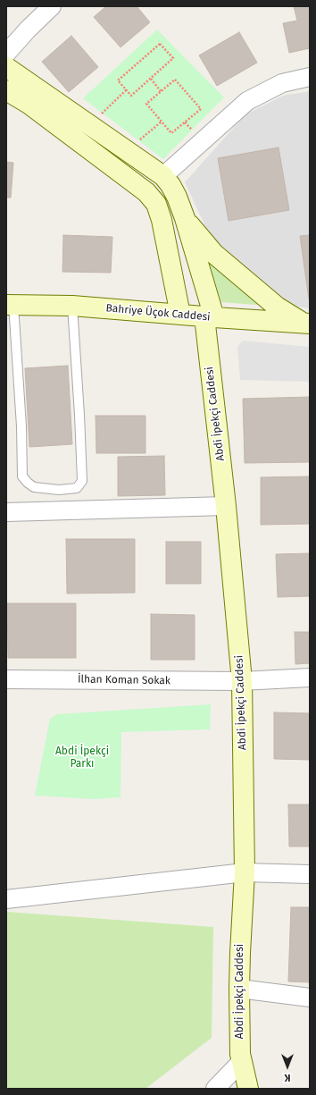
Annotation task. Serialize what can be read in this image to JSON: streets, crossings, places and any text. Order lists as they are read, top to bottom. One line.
{"streets":{"main road":["Bahriye Üçok Caddesi","Abdi İpekçi Caddesi"],"street":["İlhan Koman Sokak"]},"crossings":[["Bahriye Üçok Caddesi","Abdi İpekçi Caddesi"],["Abdi İpekçi Caddesi","İlhan Koman Sokak"]],"parks":["Abdi İpekçi Parkı"],"north":"bottom"}
